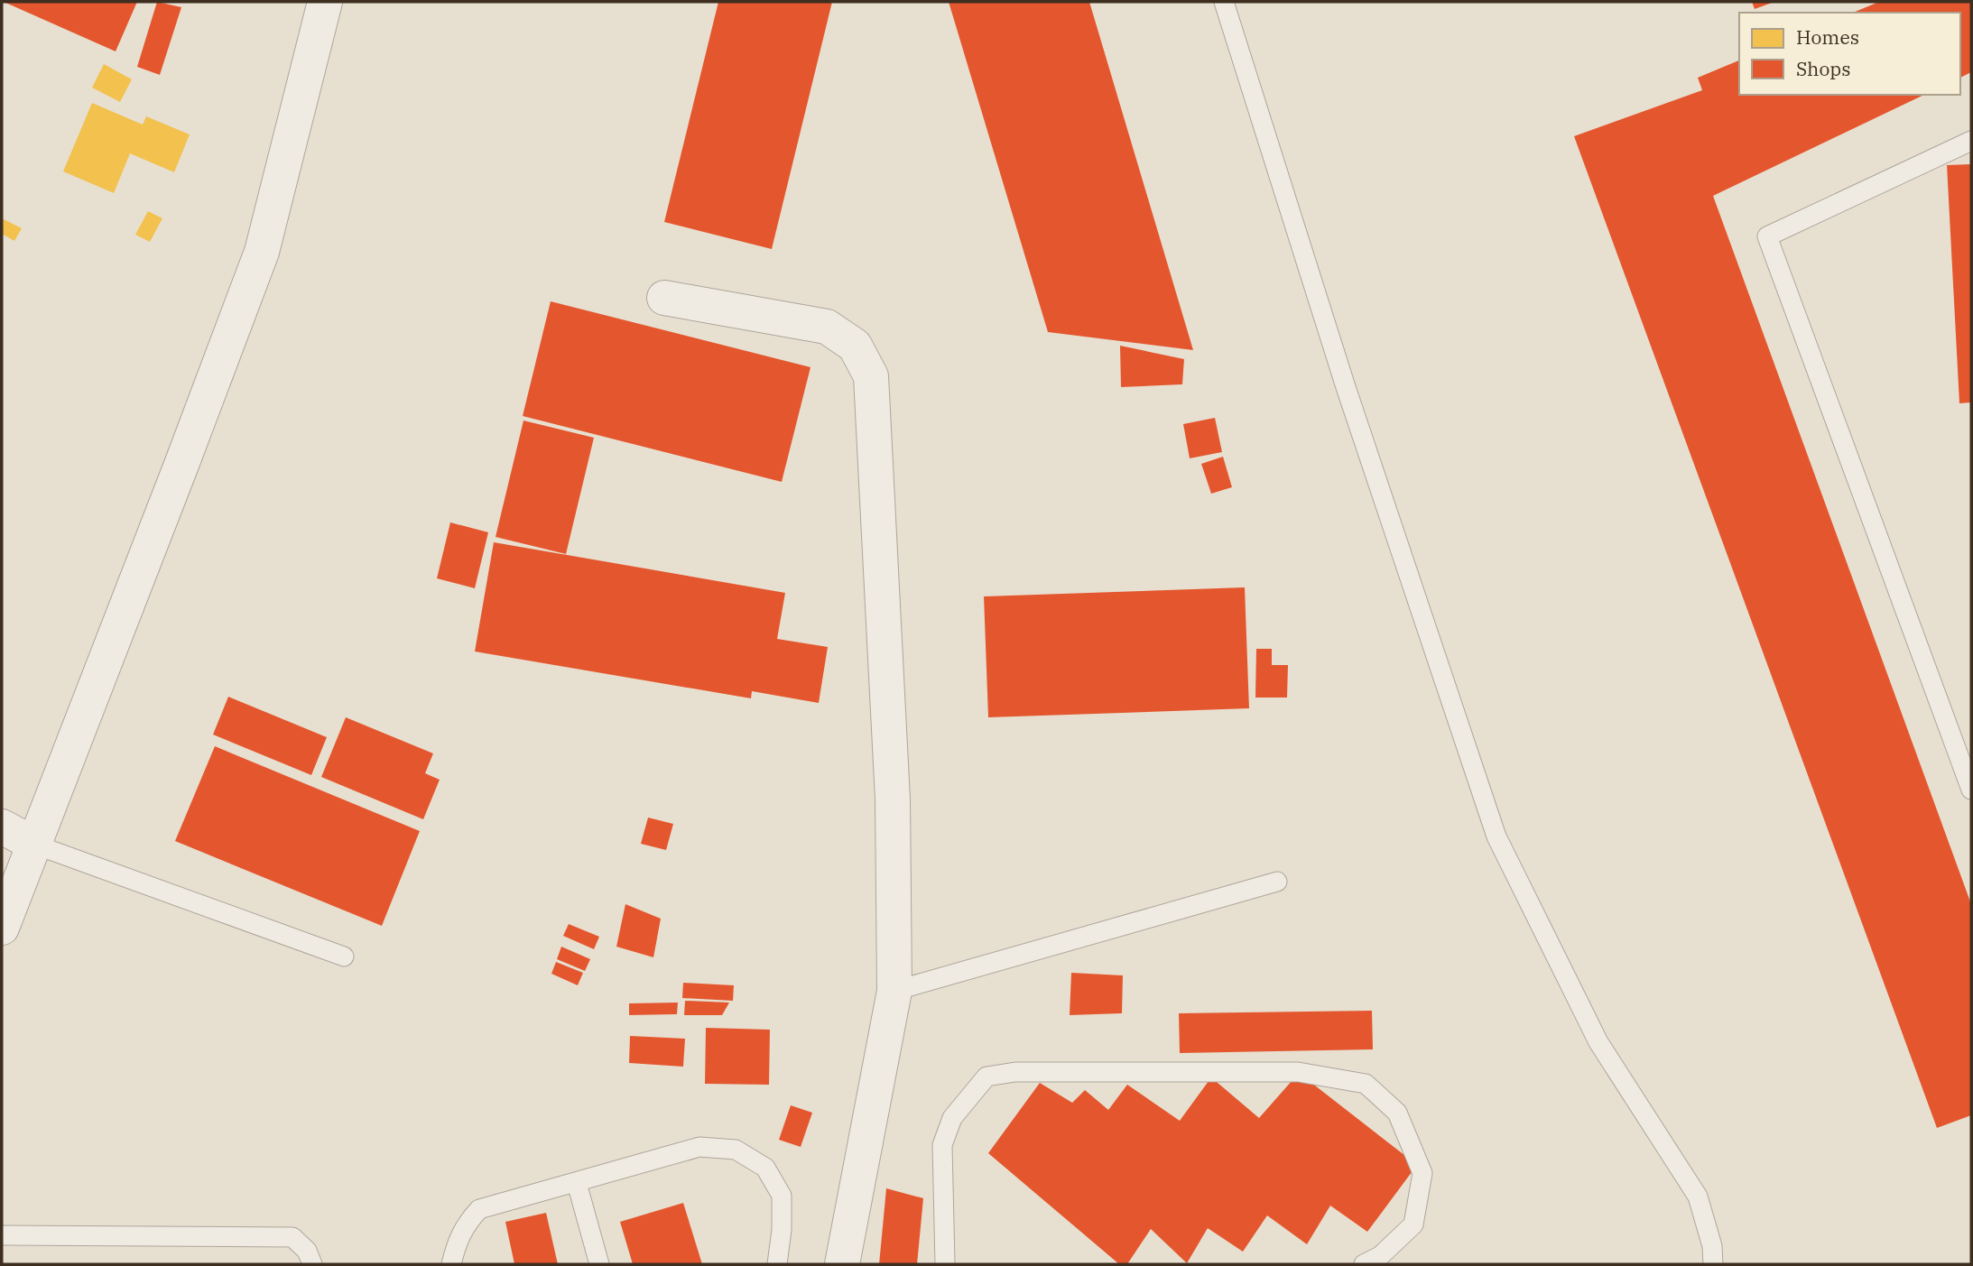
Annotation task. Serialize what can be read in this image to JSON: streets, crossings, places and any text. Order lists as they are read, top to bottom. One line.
{"legend":["Homes","Shops"]}
